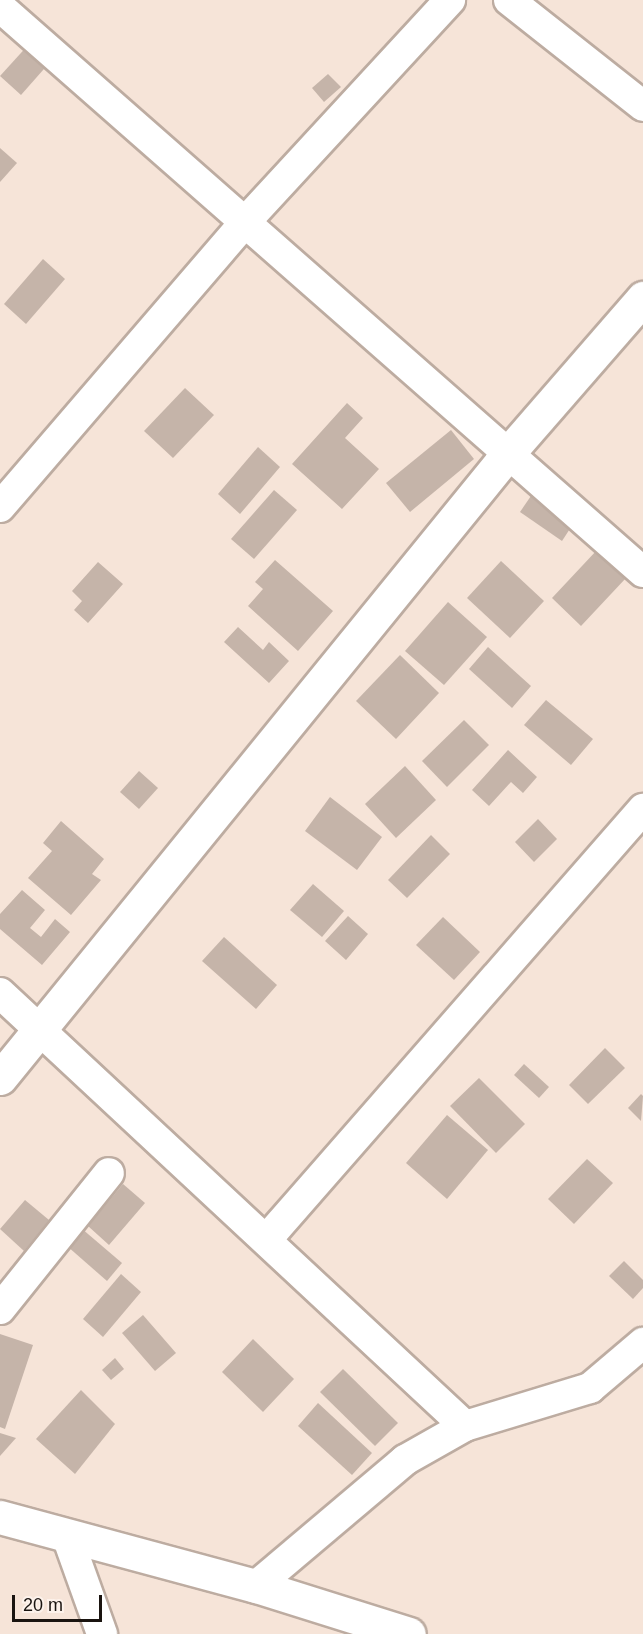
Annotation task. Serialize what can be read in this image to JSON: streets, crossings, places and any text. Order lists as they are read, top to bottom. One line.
{"scale_bar":"20 m"}
